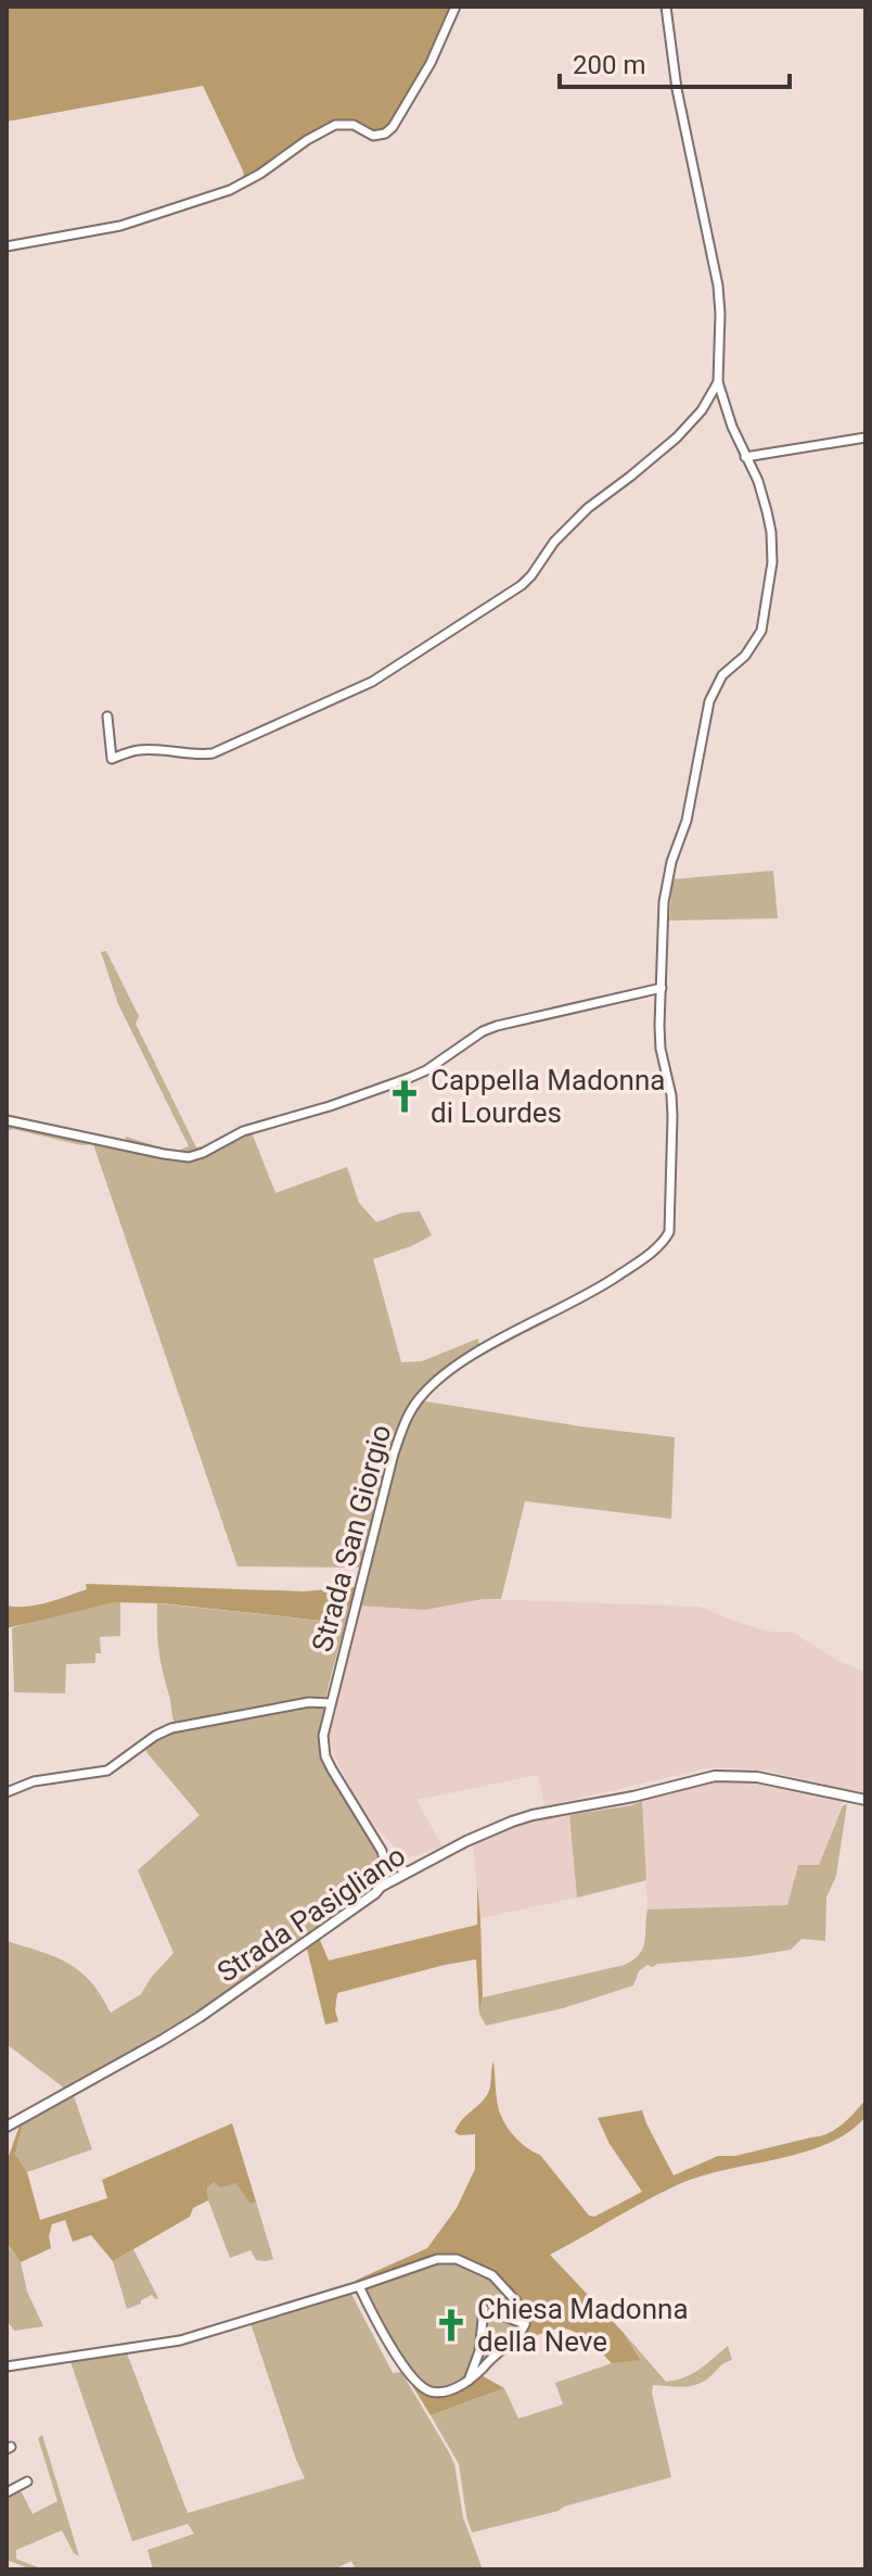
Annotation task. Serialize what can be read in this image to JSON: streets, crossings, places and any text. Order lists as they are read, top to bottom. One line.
{"streets":{"street":["Strada San Giorgio","Strada Pasigliano"]},"places":{"church":["Cappella Madonna di Lourdes","Chiesa Madonna della Neve"]},"scale_bar":"200 m"}
